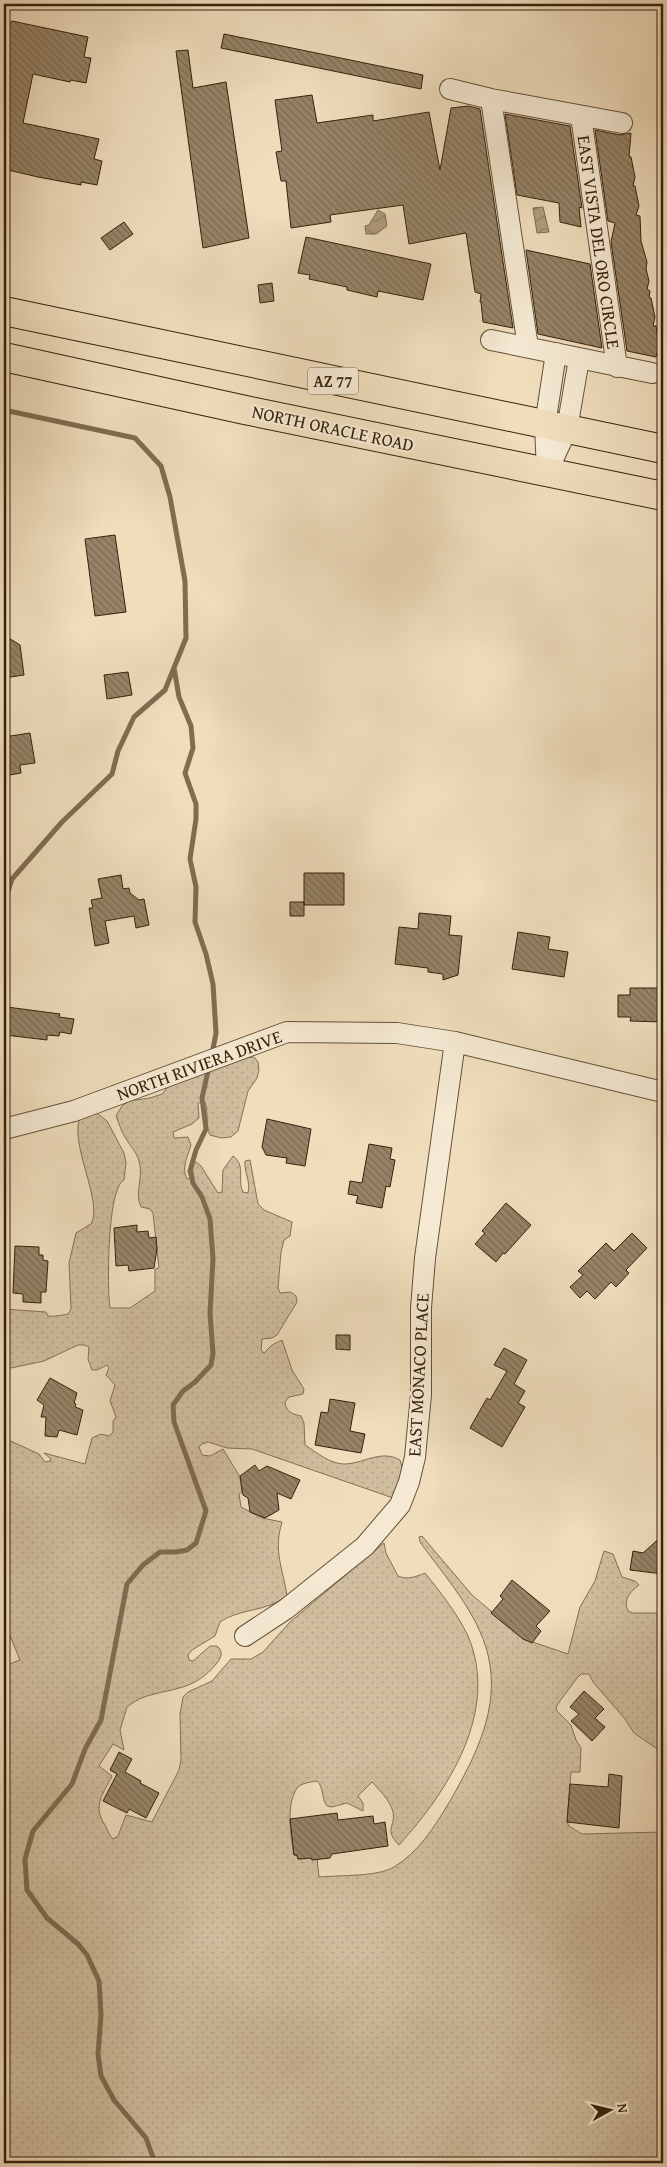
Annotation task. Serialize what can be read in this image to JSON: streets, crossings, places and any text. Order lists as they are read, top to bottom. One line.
{"streets":{"highway":["AZ 77","NORTH ORACLE ROAD"],"street":["EAST VISTA DEL ORO CIRCLE","NORTH RIVIERA DRIVE","EAST MONACO PLACE"]},"crossings":[["EAST VISTA DEL ORO CIRCLE","AZ 77"],["EAST VISTA DEL ORO CIRCLE","NORTH ORACLE ROAD"],["NORTH RIVIERA DRIVE","EAST MONACO PLACE"]],"north":"right"}
